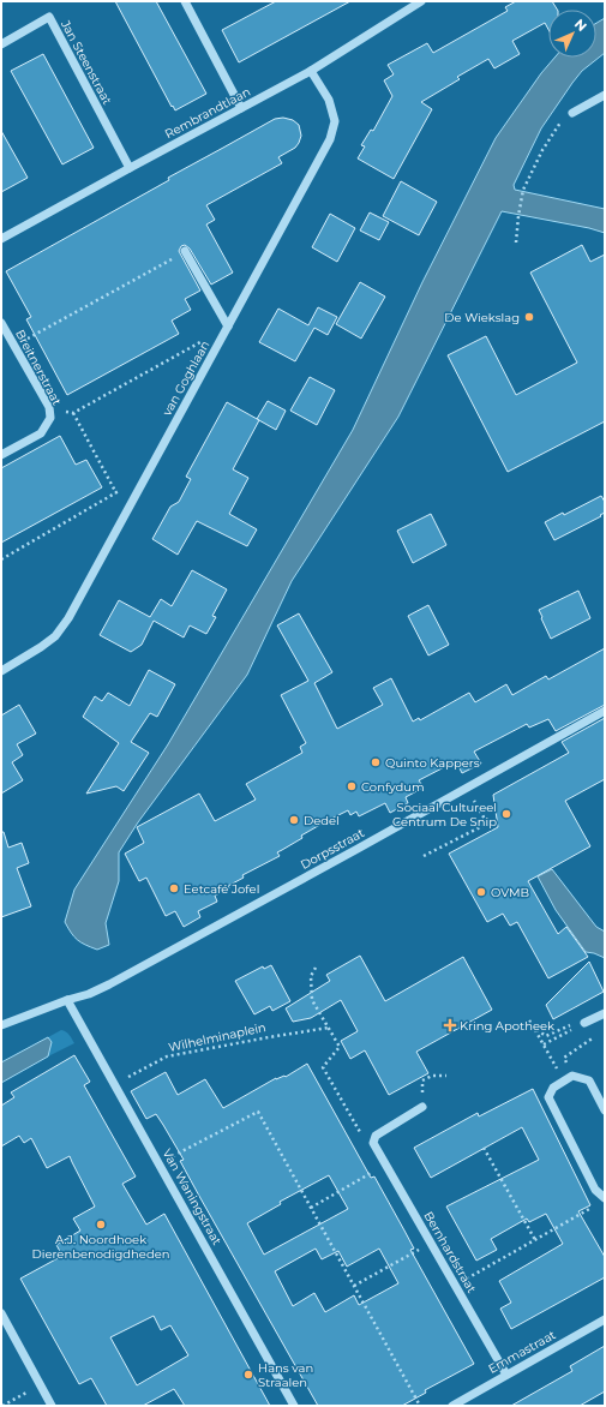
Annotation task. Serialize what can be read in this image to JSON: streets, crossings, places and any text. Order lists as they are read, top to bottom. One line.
{"streets":{"street":["Jan Steenstraat","Rembrandtlaan","Breitnerstraat","van Goghlaan","Dorpsstraat","Van Waningstraat","Bernhardstraat","Emmastraat"],"path":["Wilhelminaplein"]},"crossings":[["Jan Steenstraat","Rembrandtlaan"],["Rembrandtlaan","van Goghlaan"],["Dorpsstraat","Van Waningstraat"],["Wilhelminaplein","Van Waningstraat"],["Bernhardstraat","Emmastraat"]],"places":{"other":["De Wiekslag","Quinto Kappers","Confydum","Sociaal Cultureel Centrum De Snip","Dedel","Eetcafé Jofel","OVMB","A.J. Noordhoek Dierenbenodigdheden","Hans van Straalen"],"health":["Kring Apotheek"]},"north":"top right"}
